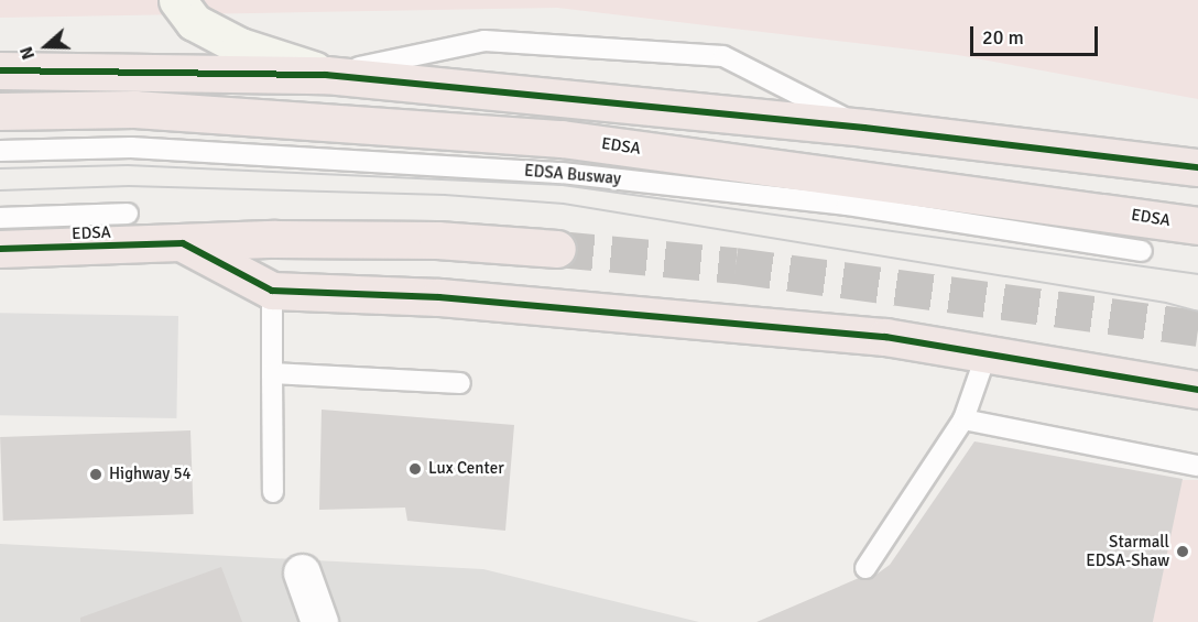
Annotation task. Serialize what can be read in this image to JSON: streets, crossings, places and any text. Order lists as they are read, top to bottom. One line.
{"streets":{"highway":["EDSA"],"lane":["EDSA Busway"]},"places":["Lux Center","Highway 54","Starmall EDSA-Shaw"],"scale_bar":"20 m","north":"left"}
